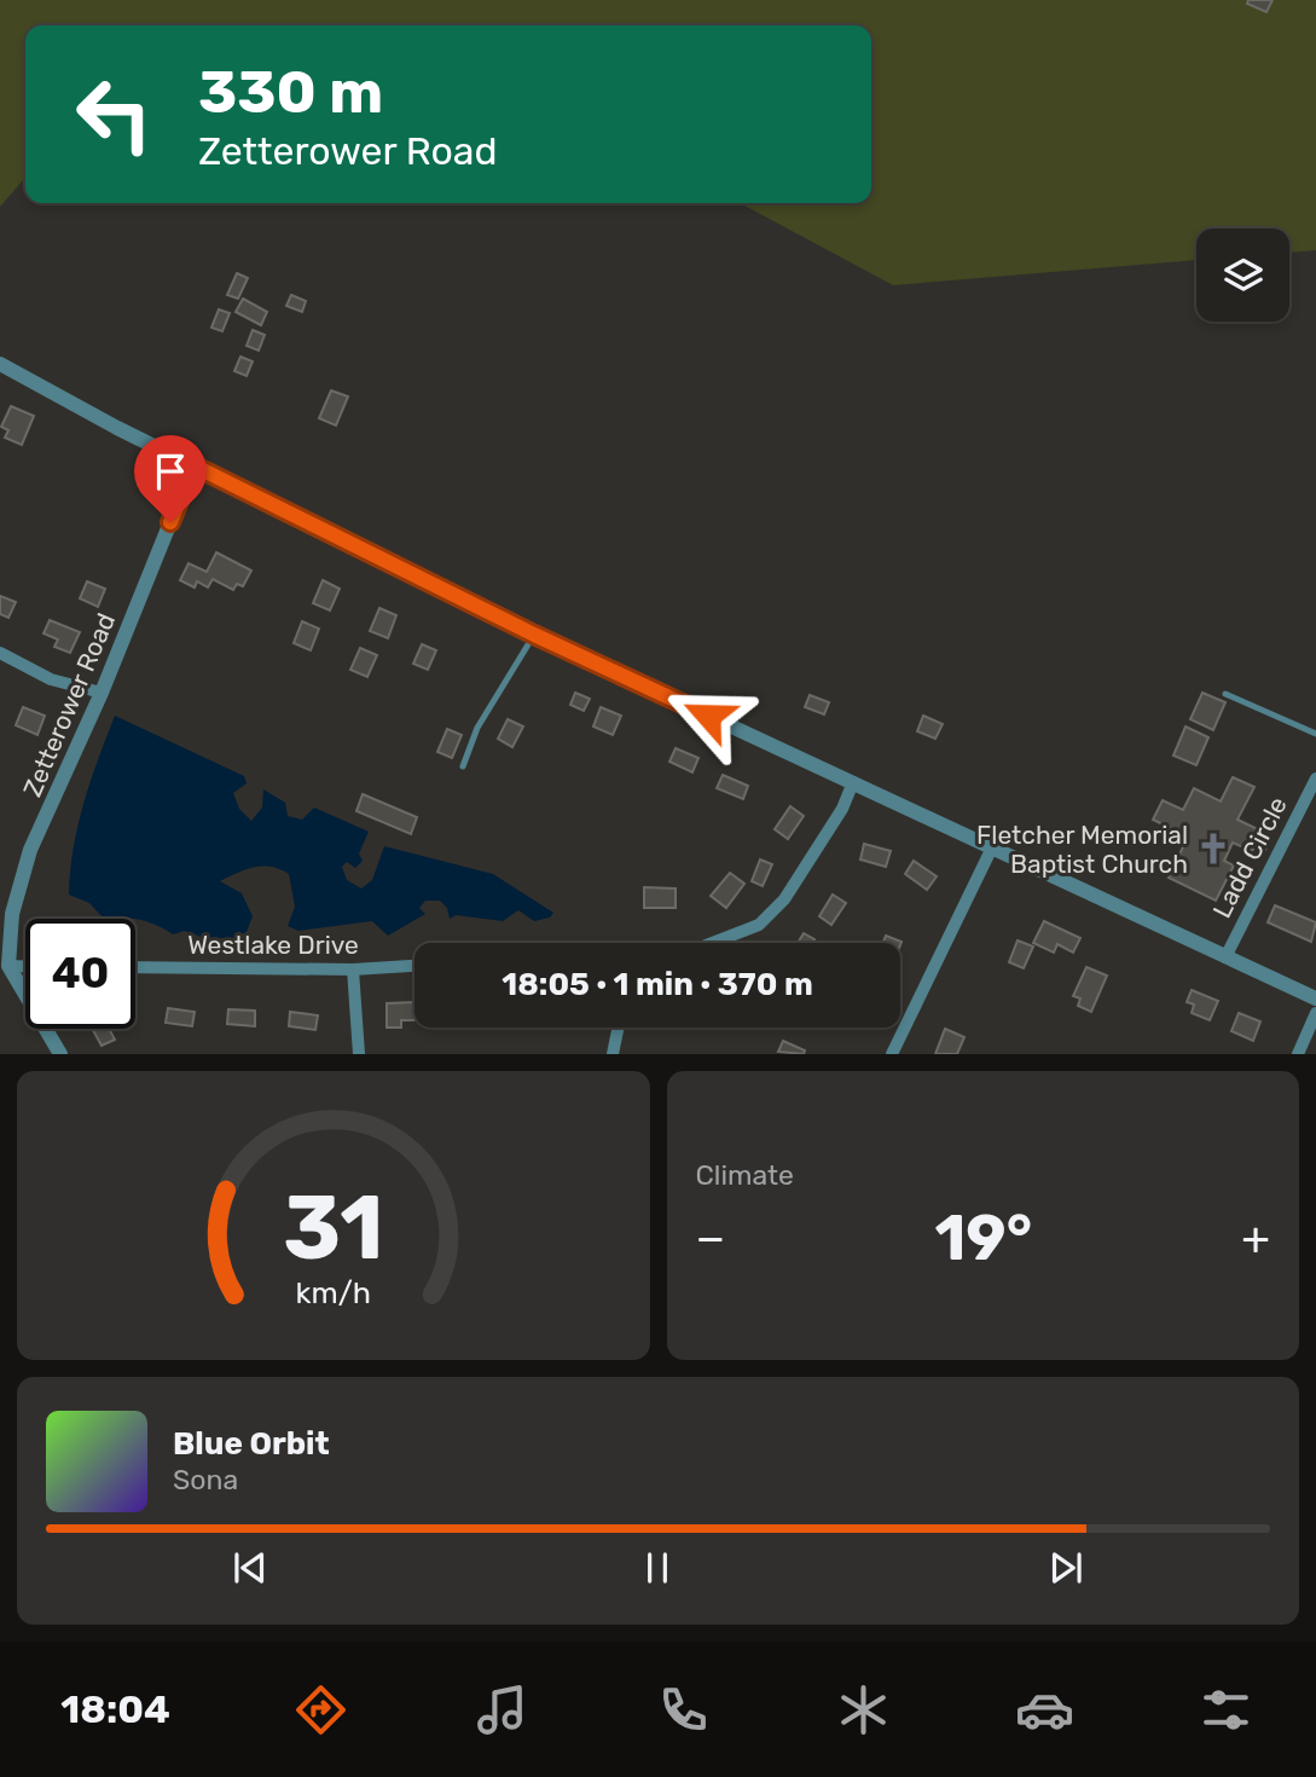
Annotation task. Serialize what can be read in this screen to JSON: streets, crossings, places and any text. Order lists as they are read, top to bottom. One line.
{"streets":{"street":["Zetterower Road","Ladd Circle","Westlake Drive"]},"places":{"church":["Fletcher Memorial Baptist Church"]},"page":{"turn":["330 m","Zetterower Road"],"limit":"40","trip":"18:05 · 1 min · 370 m","tile":"Climate","heat":["−","19°","+"],"song":["Blue Orbit","Sona"],"tabs":"18:04","gauge":["31","km/h"]}}
